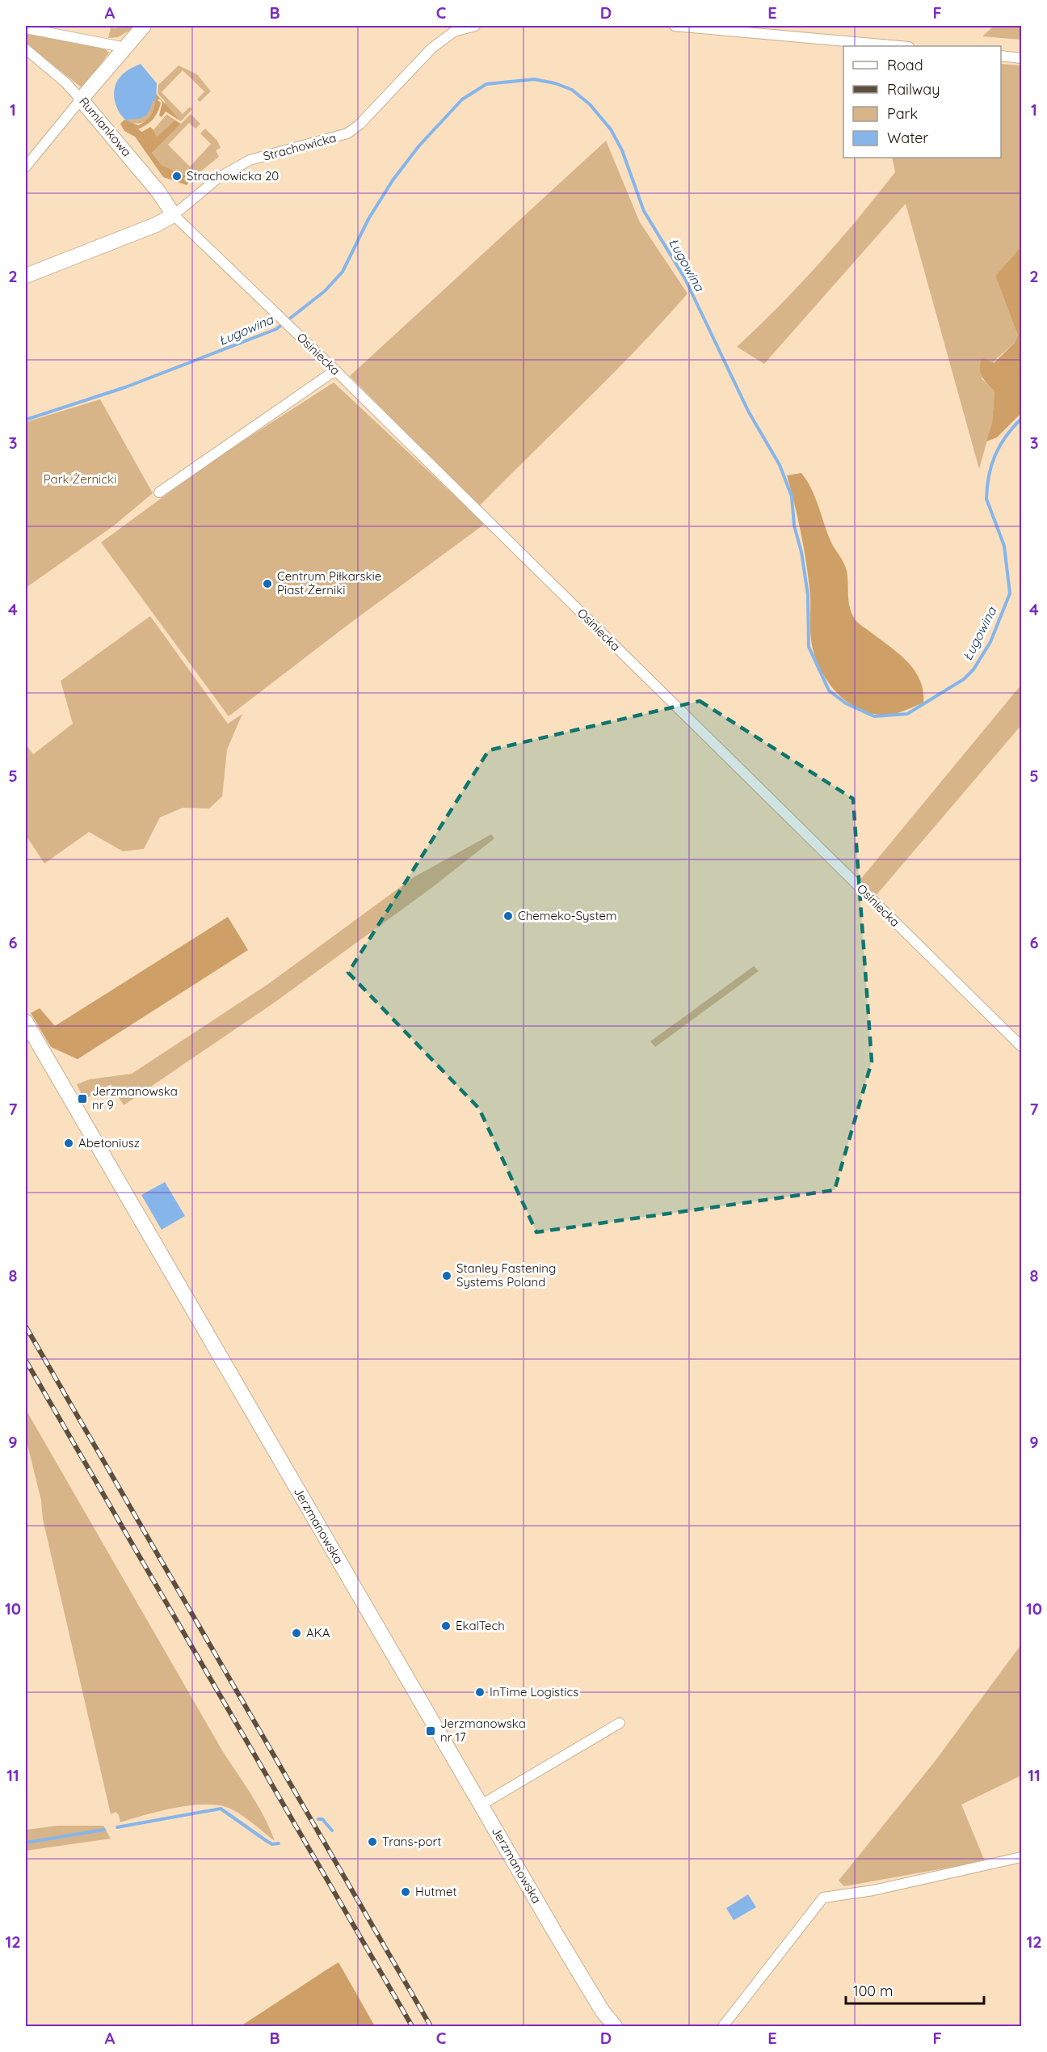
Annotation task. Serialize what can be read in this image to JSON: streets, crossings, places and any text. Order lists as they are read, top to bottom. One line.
{"streets":{"street":["Rumiankowa","Strachowicka","Osiniecka","Jerzmanowska"]},"crossings":[["Rumiankowa","Strachowicka"],["Rumiankowa","Osiniecka"],["Strachowicka","Osiniecka"]],"water":["Ługowina"],"parks":["Park Żernicki"],"places":{"other":["Strachowicka 20","Centrum Piłkarskie Piast Żerniki","Chemeko-System","Abetoniusz","Stanley Fastening Systems Poland","EkalTech","AKA","InTime Logistics","Trans-port","Hutmet"],"transit":["Jerzmanowska nr 9","Jerzmanowska nr 17"]},"legend":["Road","Railway","Park","Water"],"scale_bar":"100 m","grid":{"columns":["A","B","C","D","E","F"],"rows":["1","2","3","4","5","6","7","8","9","10","11","12"]}}
